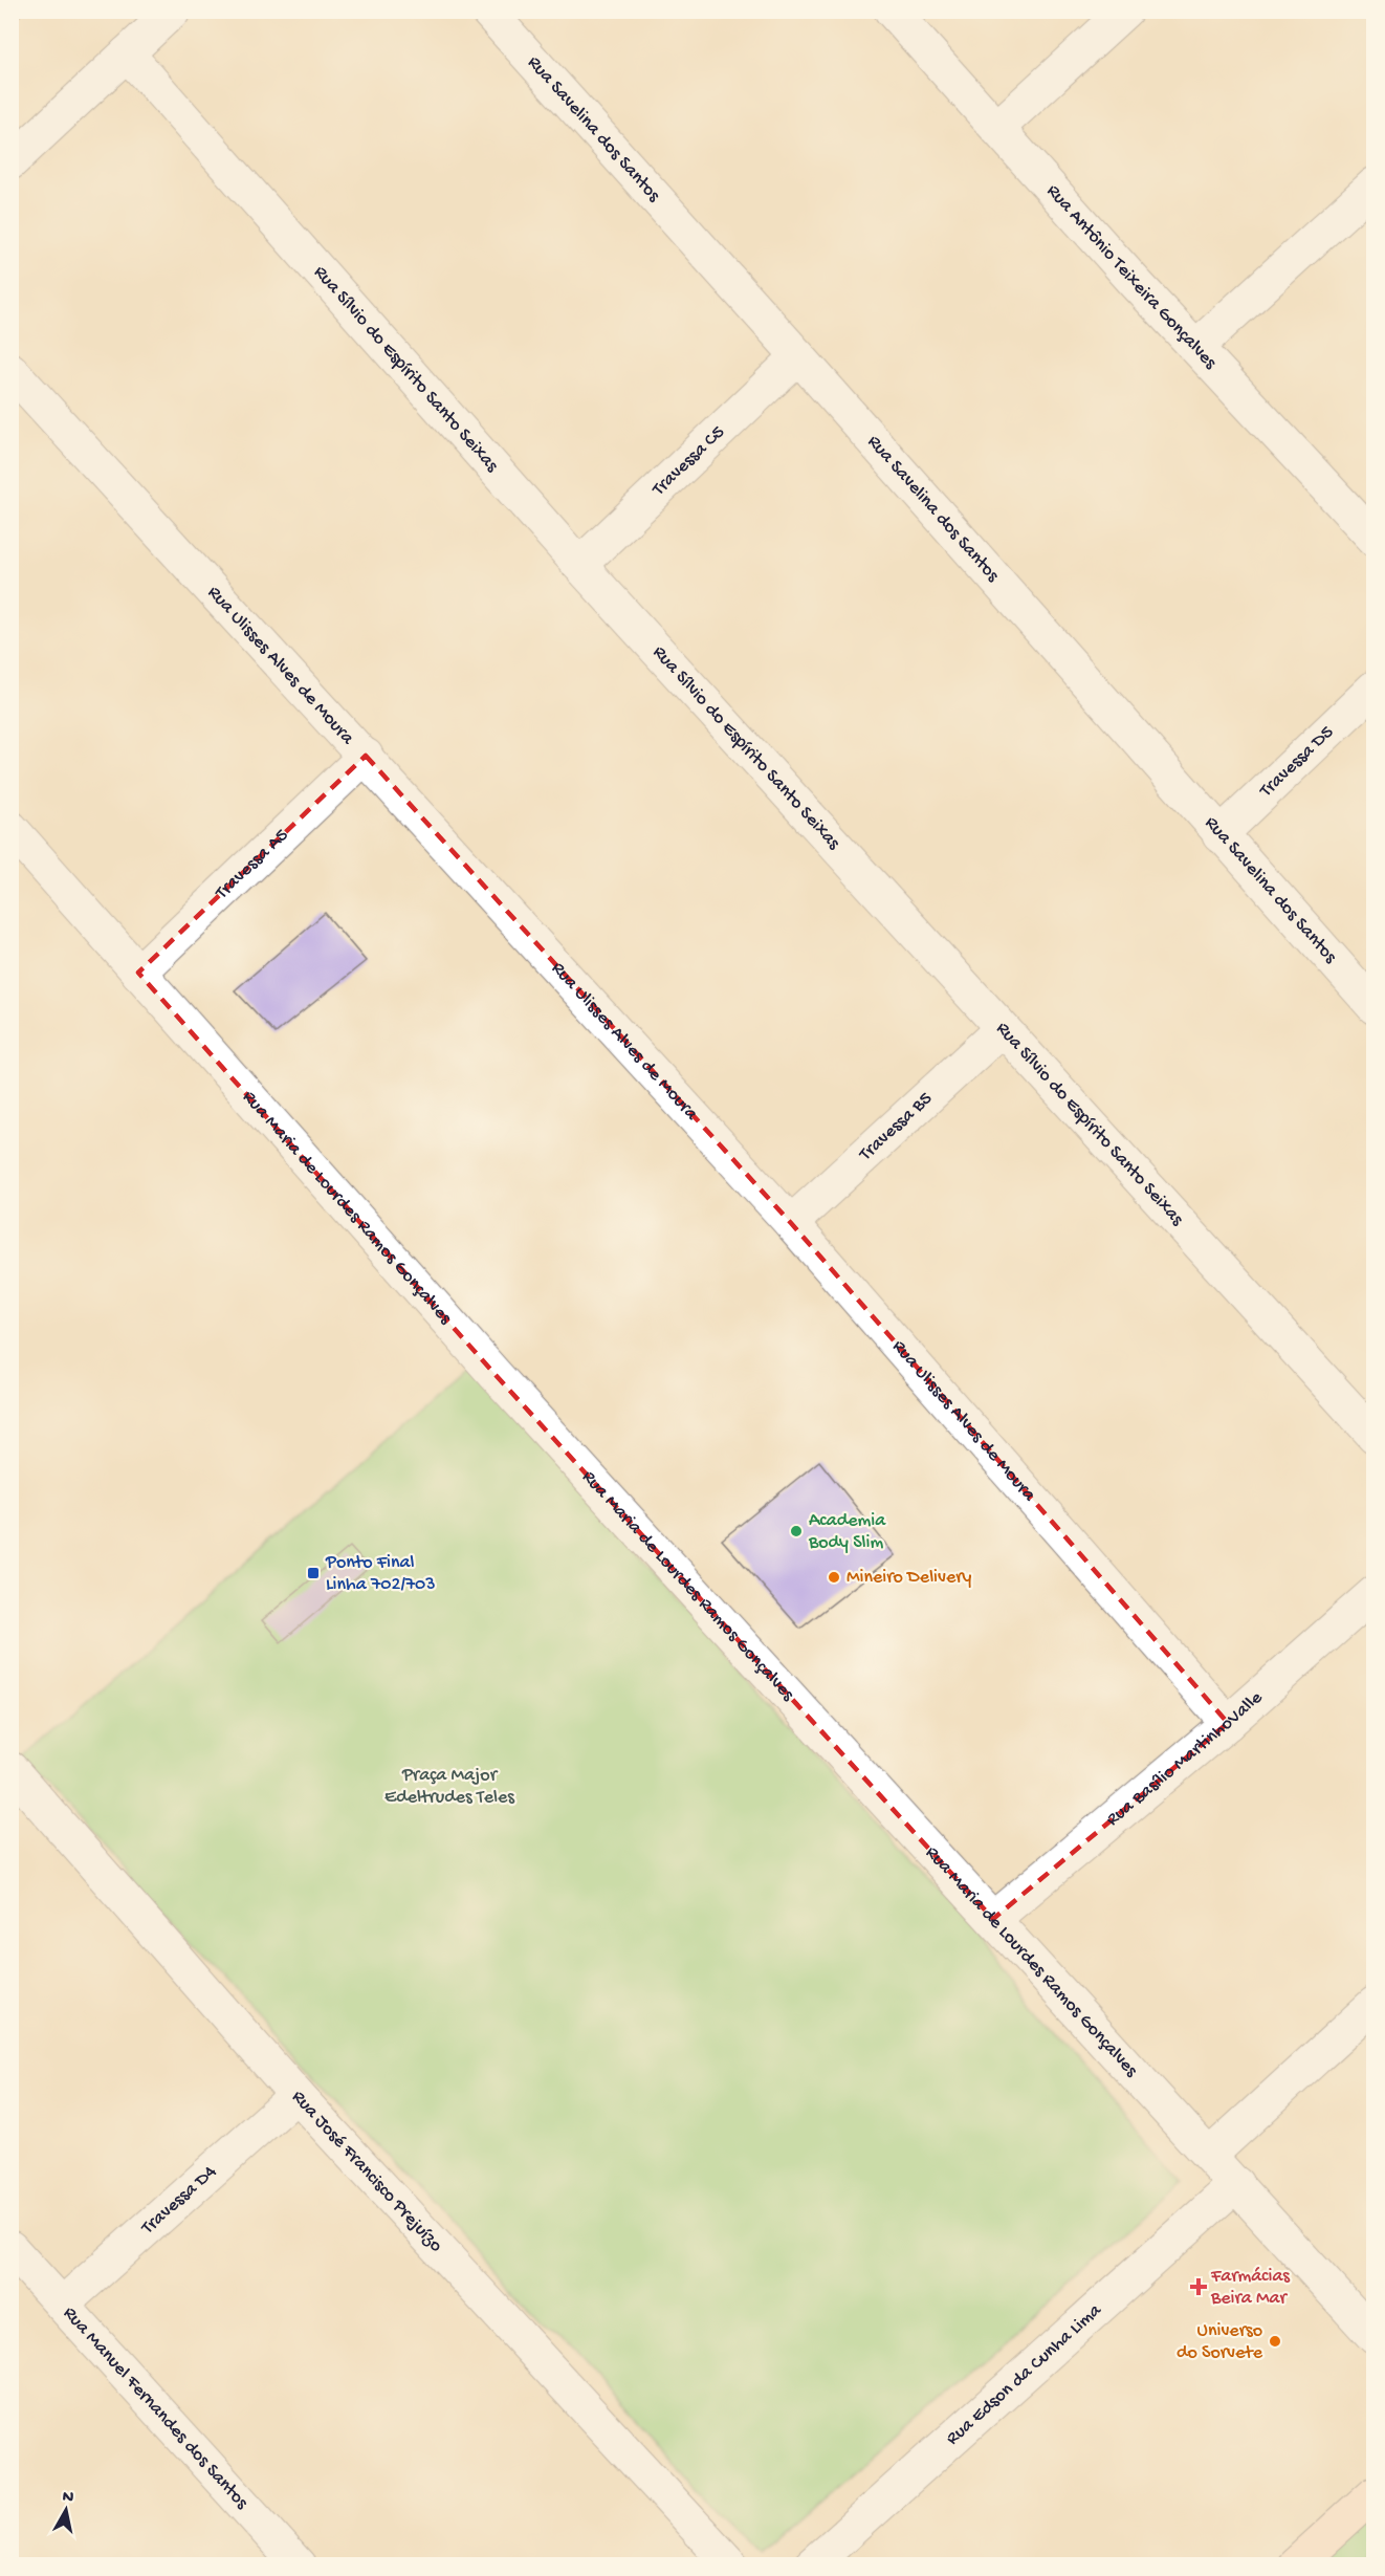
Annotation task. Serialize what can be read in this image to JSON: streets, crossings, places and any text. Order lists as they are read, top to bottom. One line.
{"streets":{"street":["Rua Savelina dos Santos","Rua Antônio Teixeira Gonçalves","Rua Sílvio do Espírito Santo Seixas","Travessa C5","Rua Ulisses Alves de Moura","Travessa D5","Travessa A5","Travessa B5","Rua Maria de Lourdes Ramos Gonçalves","Rua Basílio MartinhoValle","Rua José Francisco Prejuízo","Travessa D4","Rua Edson da Cunha Lima","Rua Manuel Fernandes dos Santos"]},"crossings":[["Rua Savelina dos Santos","Travessa C5"],["Rua Savelina dos Santos","Travessa D5"],["Rua Sílvio do Espírito Santo Seixas","Travessa C5"],["Rua Sílvio do Espírito Santo Seixas","Travessa B5"],["Rua Ulisses Alves de Moura","Travessa A5"],["Rua Ulisses Alves de Moura","Travessa B5"],["Rua Ulisses Alves de Moura","Rua Basílio MartinhoValle"],["Travessa A5","Rua Maria de Lourdes Ramos Gonçalves"],["Rua Maria de Lourdes Ramos Gonçalves","Rua Basílio MartinhoValle"],["Rua Maria de Lourdes Ramos Gonçalves","Rua Edson da Cunha Lima"],["Rua José Francisco Prejuízo","Travessa D4"],["Travessa D4","Rua Manuel Fernandes dos Santos"]],"parks":["Praça Major Edeltrudes Teles"],"places":{"other":["Academia Body Slim","Mineiro Delivery","Universo do Sorvete"],"transit":["Ponto Final Linha 702/703"],"health":["Farmácias Beira Mar"]},"north":"top"}
